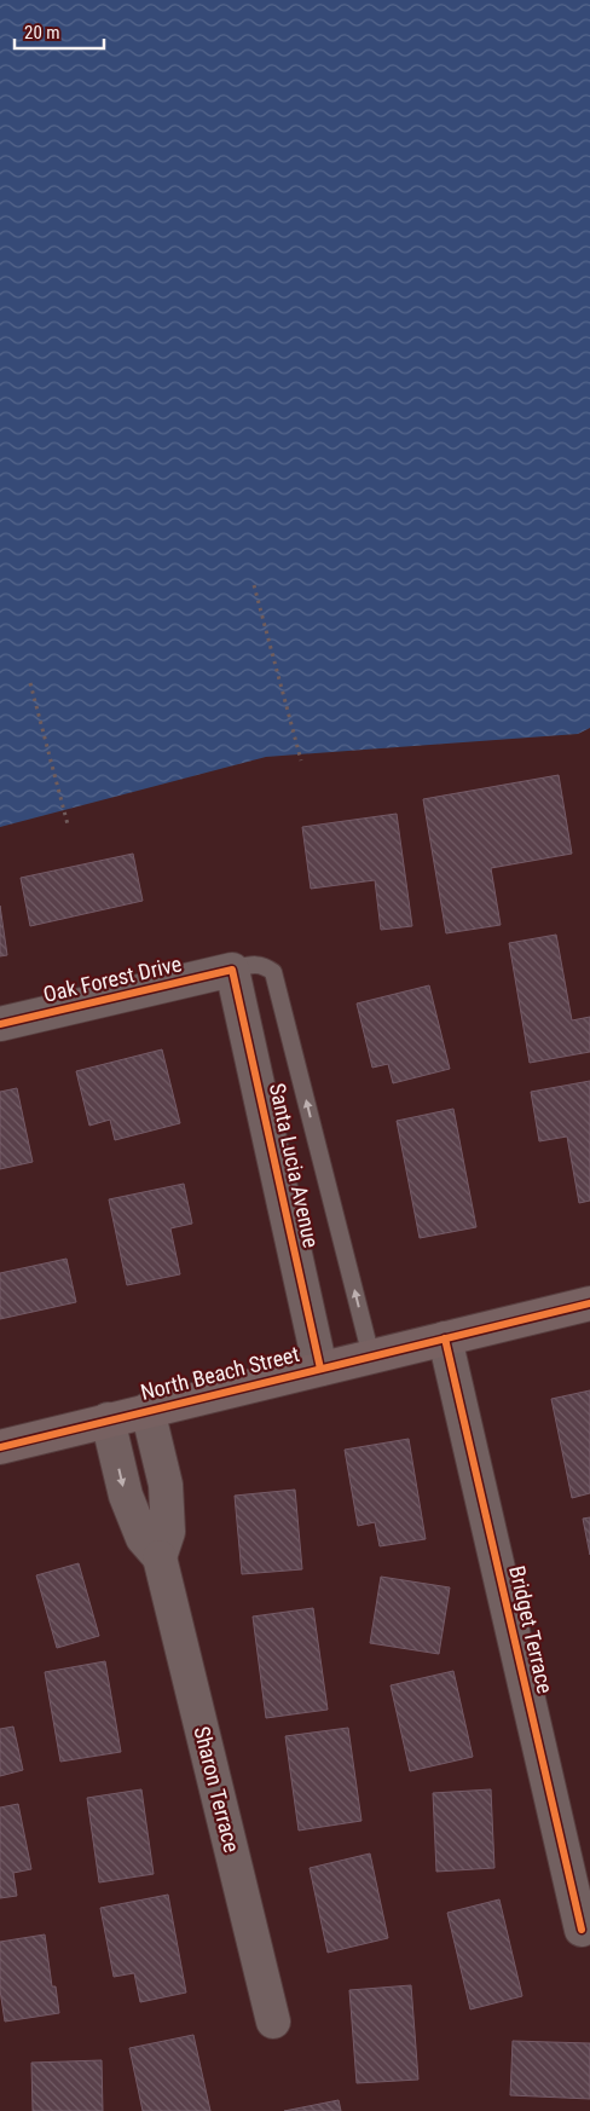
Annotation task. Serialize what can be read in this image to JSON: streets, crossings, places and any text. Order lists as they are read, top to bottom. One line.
{"streets":{"street":["Oak Forest Drive","Santa Lucia Avenue","North Beach Street","Bridget Terrace","Sharon Terrace"]},"crossings":[["Oak Forest Drive","Santa Lucia Avenue"],["Santa Lucia Avenue","North Beach Street"],["North Beach Street","Bridget Terrace"],["North Beach Street","Sharon Terrace"]],"scale_bar":"20 m"}
